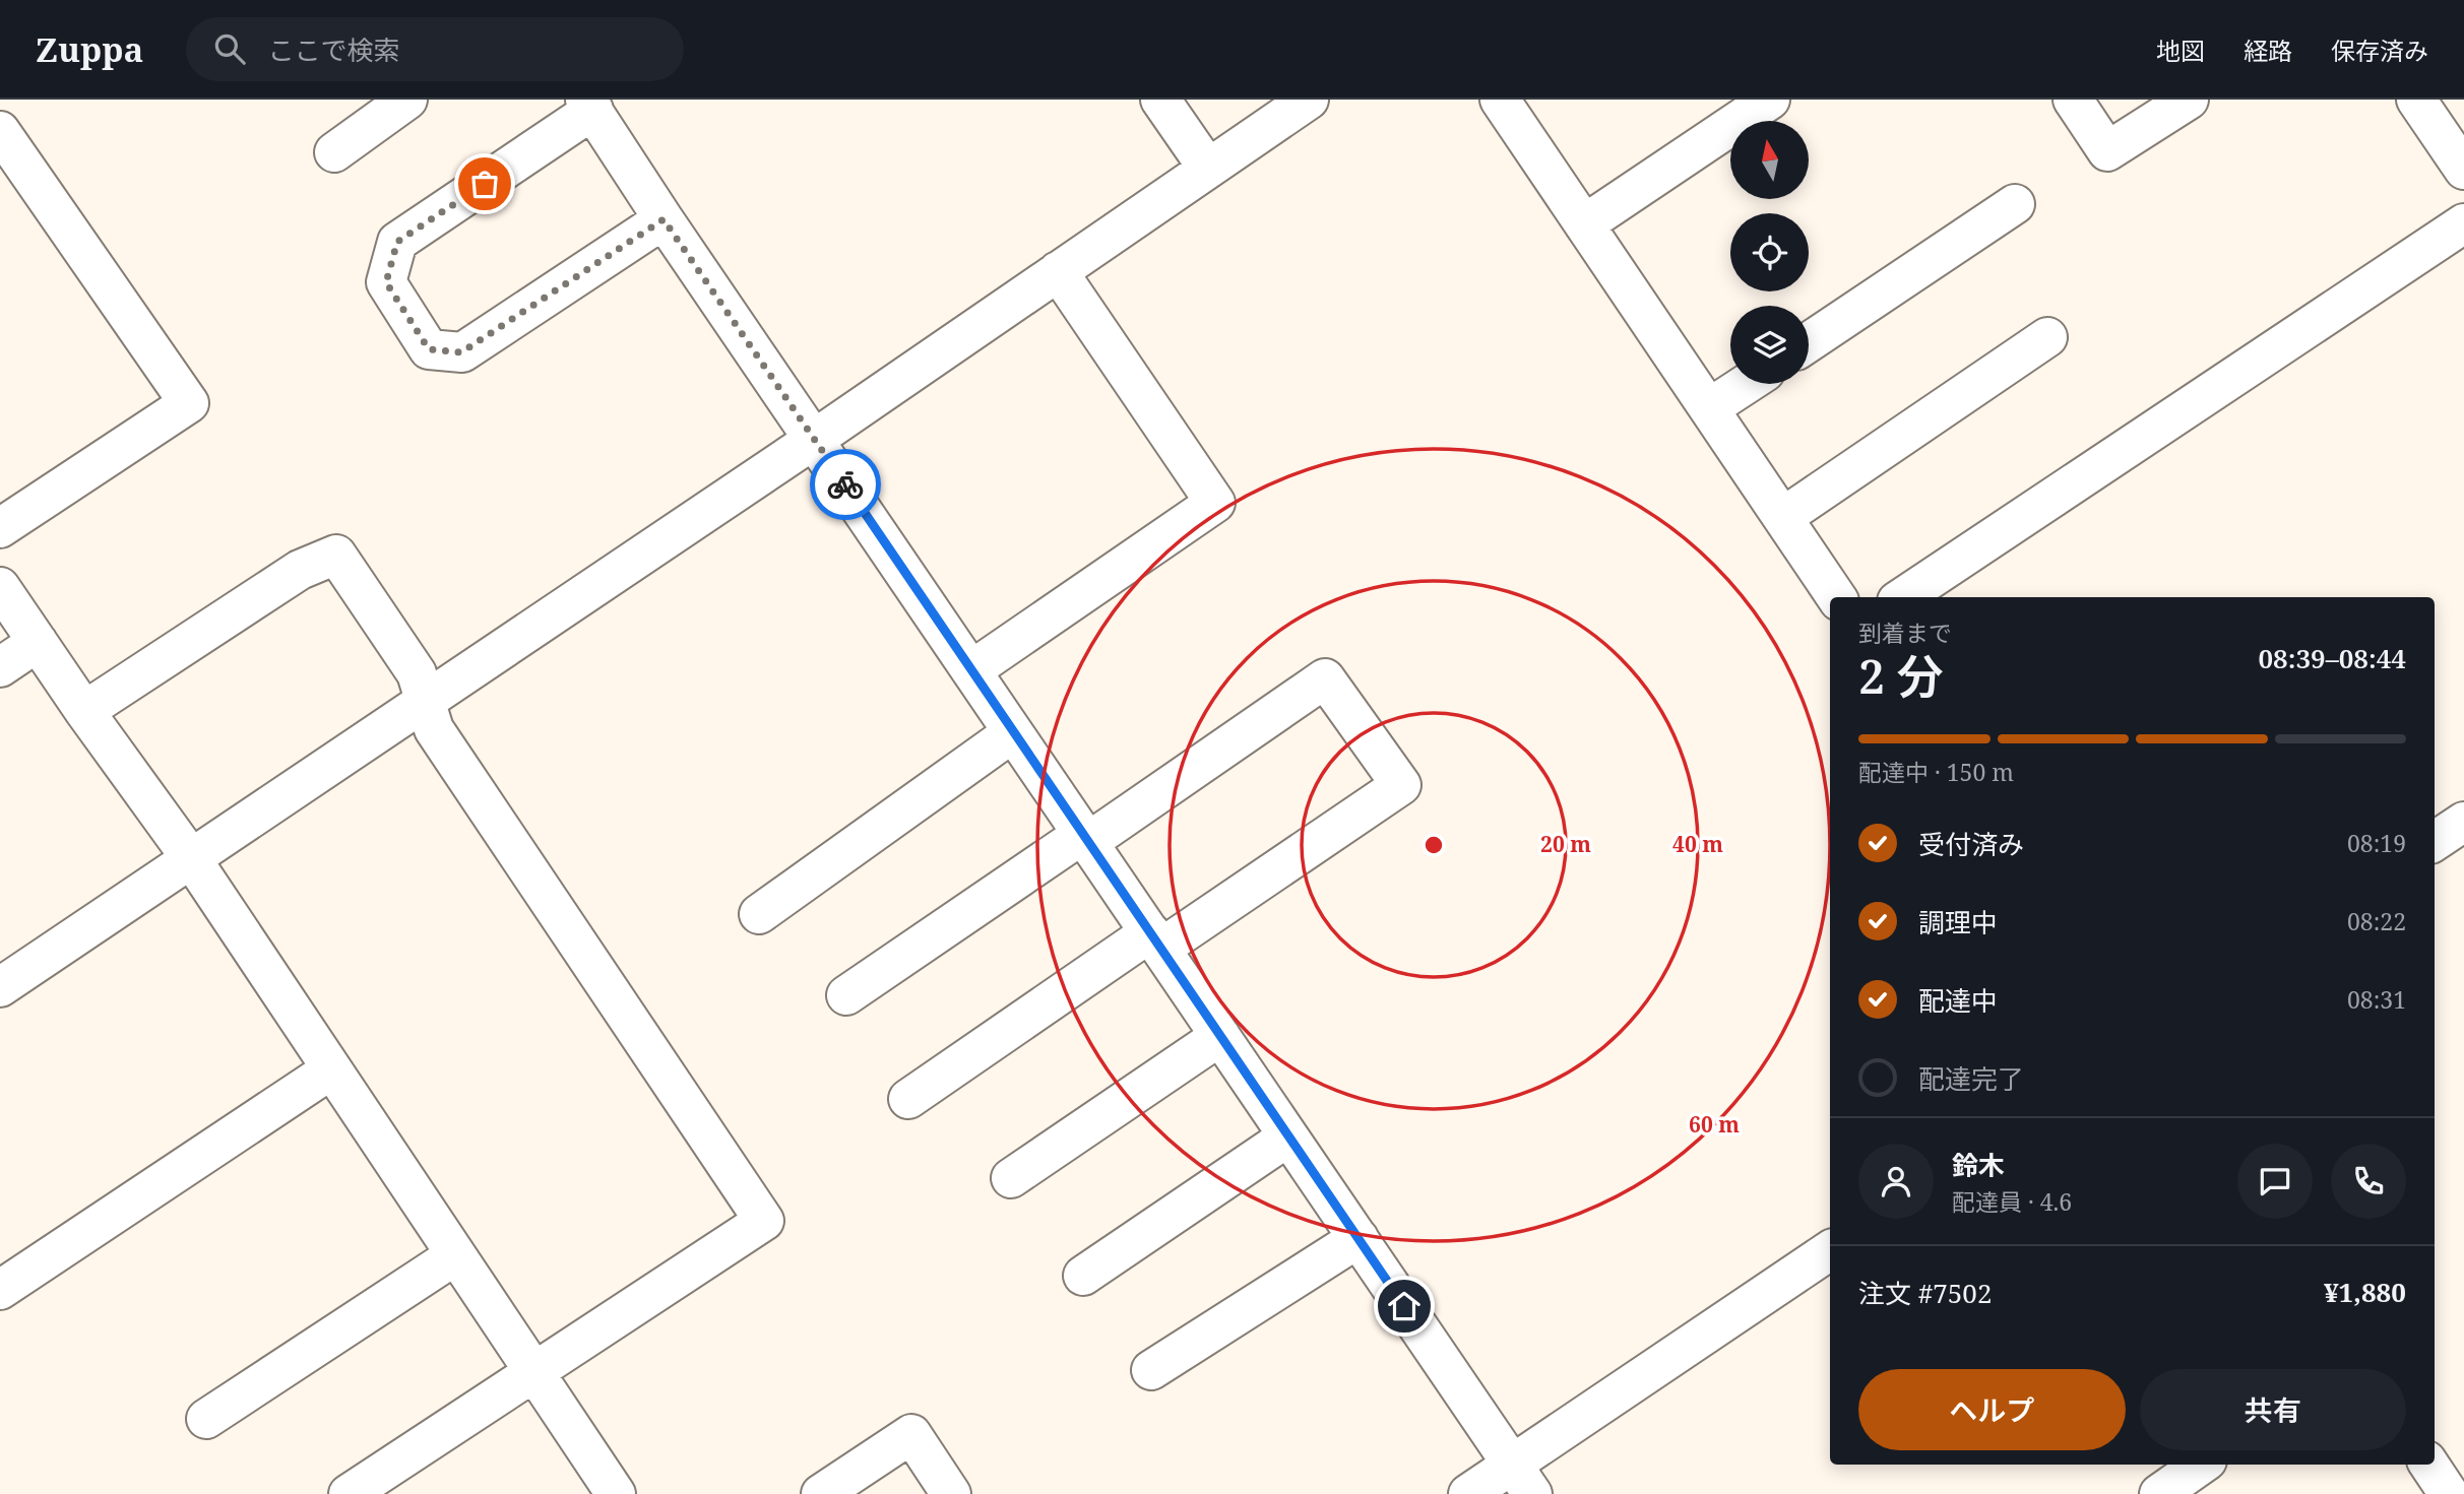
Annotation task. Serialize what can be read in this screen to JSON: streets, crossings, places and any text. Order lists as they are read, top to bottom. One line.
{"north":"top","page":{"header":"Zuppa","search":"ここで検索","nav":["地図","経路","保存済み"],"heading":["2 分","到着まで","08:39–08:44"],"panel":["鈴木","配達員 · 4.6","注文 #7502","¥1,880"],"bar":"配達中 · 150 m","list":[["受付済み","08:19"],["調理中","08:22"],["配達中","08:31"],"配達完了"],"buttons":["ヘルプ","共有"]},"rings":["20 m","40 m","60 m"]}
